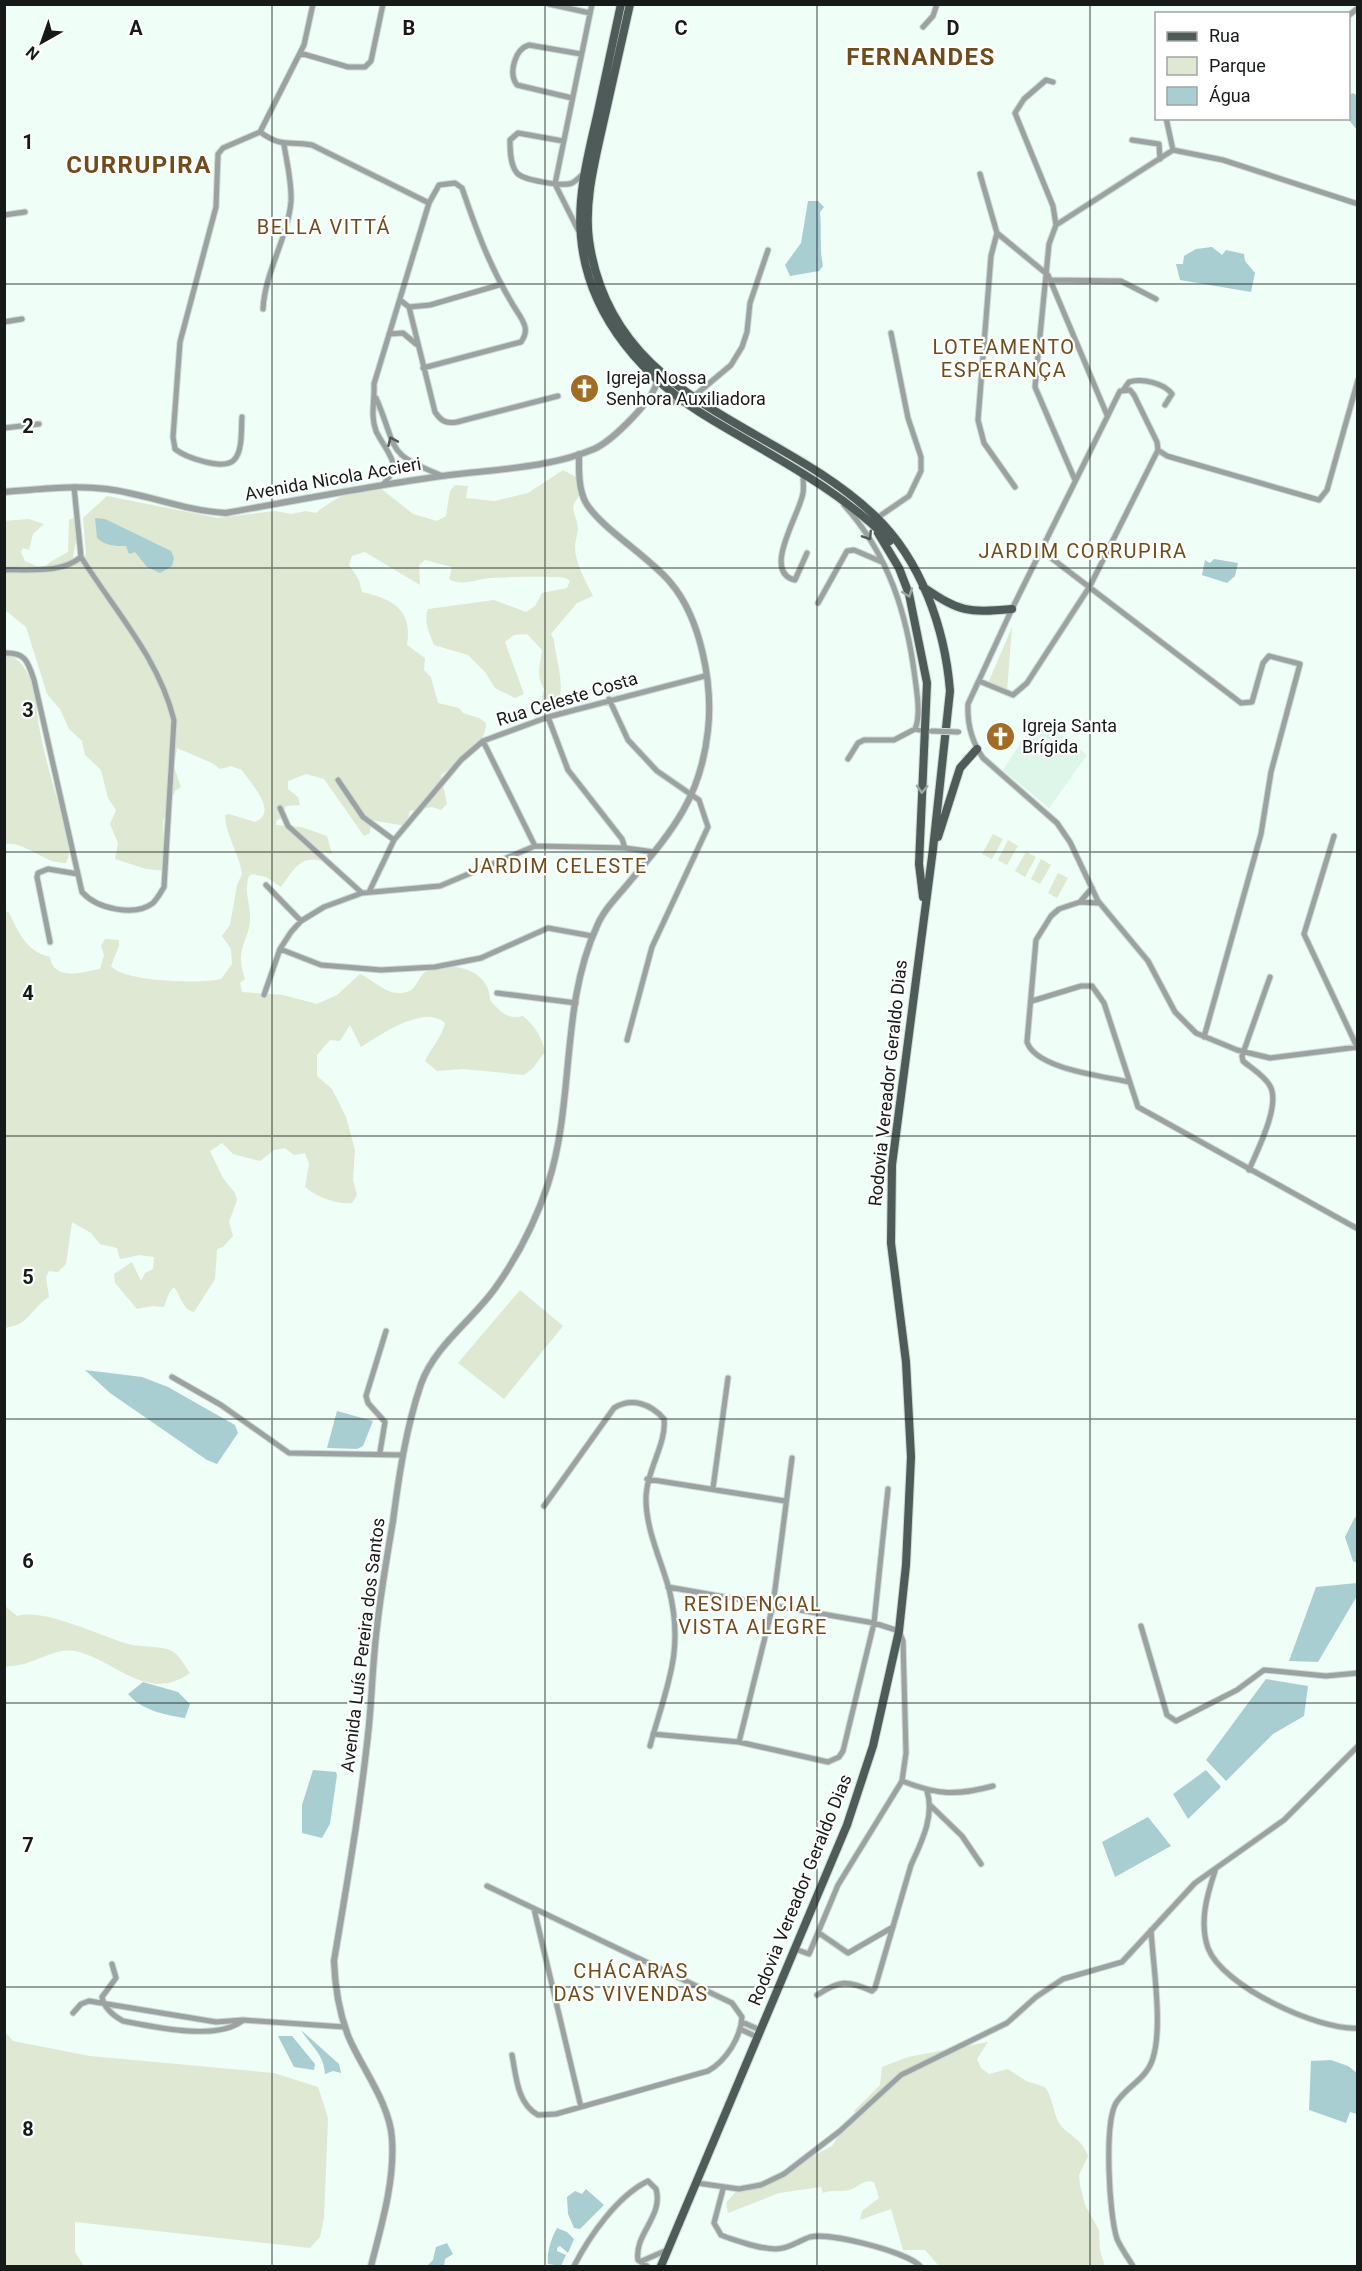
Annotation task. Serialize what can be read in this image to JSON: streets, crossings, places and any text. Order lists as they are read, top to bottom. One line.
{"streets":{"main road":["Rodovia Vereador Geraldo Dias"],"street":["Avenida Nicola Accieri","Rua Celeste Costa","Avenida Luís Pereira dos Santos"]},"crossings":[["Avenida Nicola Accieri","Rodovia Vereador Geraldo Dias"],["Avenida Nicola Accieri","Avenida Luís Pereira dos Santos"],["Rua Celeste Costa","Avenida Luís Pereira dos Santos"]],"districts":["FERNANDES","CURRUPIRA","BELLA VITTÁ","LOTEAMENTO ESPERANÇA","JARDIM CORRUPIRA","JARDIM CELESTE","RESIDENCIAL VISTA ALEGRE","CHÁCARAS DAS VIVENDAS"],"places":{"church":["Igreja Nossa Senhora Auxiliadora","Igreja Santa Brígida"]},"legend":["Rua","Parque","Água"],"north":"bottom left","grid":{"columns":["A","B","C","D"],"rows":["1","2","3","4","5","6","7","8"]}}
